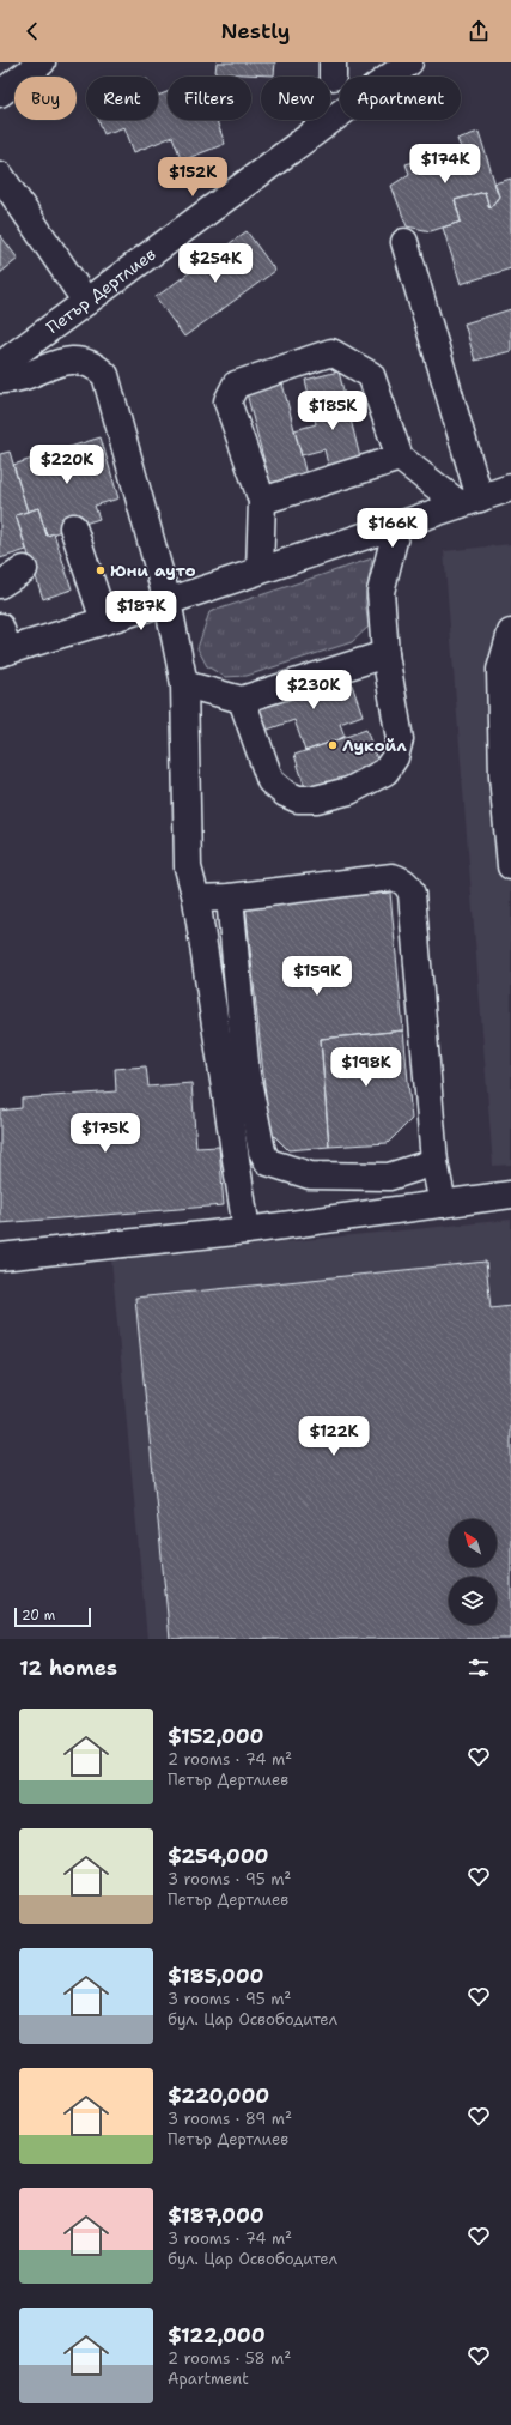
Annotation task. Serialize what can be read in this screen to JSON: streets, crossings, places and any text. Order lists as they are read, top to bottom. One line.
{"streets":{"main road":["Петър Дертлиев"]},"places":["Юни ауто","Лукойл"],"scale_bar":"20 m","north":"top left","page":{"header":"Nestly","chip":["Buy","Rent","Filters","New","Apartment"],"price":["$174K","$152K","$254K","$185K","$220K","$166K","$187K","$230K","$159K","$198K","$175K","$122K"],"scale":"20 m","heading":"12 homes","list":[{"name":"$152,000","note":"2 rooms · 74 m² · Петър Дертлиев"},{"name":"$254,000","note":"3 rooms · 95 m² · Петър Дертлиев"},{"name":"$185,000","note":"3 rooms · 95 m² · бул. Цар Освободител"},{"name":"$220,000","note":"3 rooms · 89 m² · Петър Дертлиев"},{"name":"$187,000","note":"3 rooms · 74 m² · бул. Цар Освободител"},{"name":"$122,000","note":"2 rooms · 58 m² · Apartment"}]}}
